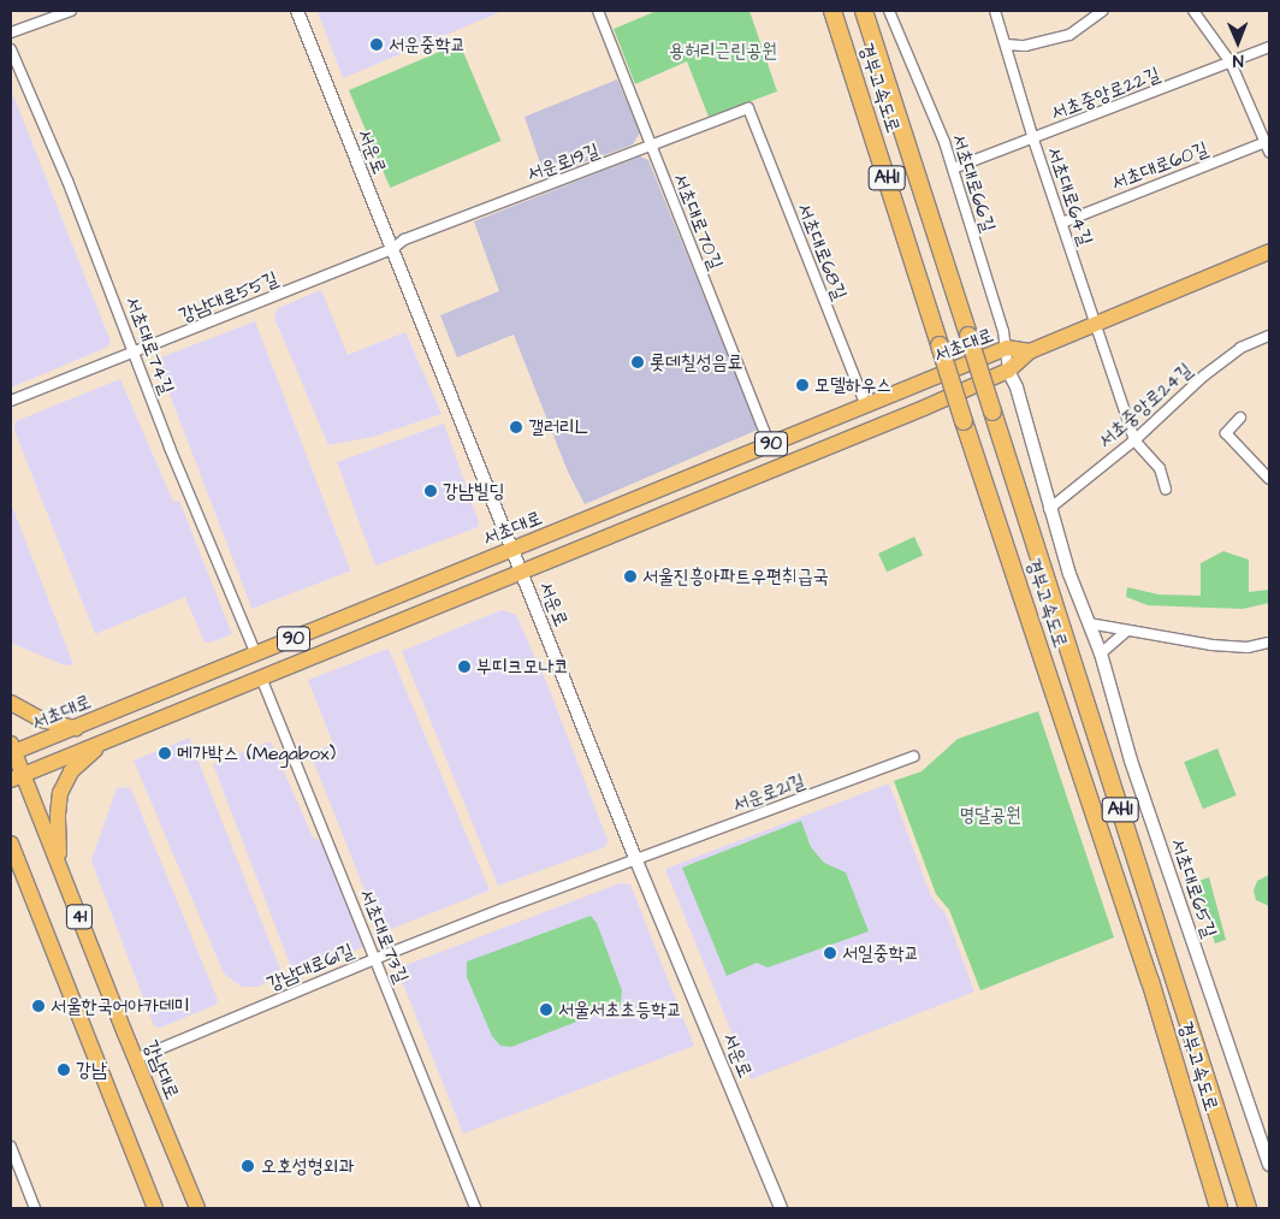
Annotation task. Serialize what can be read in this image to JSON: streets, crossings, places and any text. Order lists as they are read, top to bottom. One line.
{"streets":{"highway":["경부고속도로","AH1"],"main road":["서초대로","90","41","강남대로"],"street":["서초중앙로22길","서운로","서운로19길","서초대로60길","서초대로66길","서초대로64길","서초대로70길","서초대로68길","강남대로55길","서초대로74길","서초중앙로24길","서운로21길","서초대로65길","서초대로73길","강남대로61길"]},"crossings":[["서초중앙로22길","서초대로66길"],["서초중앙로22길","서초대로64길"],["서운로","서운로19길"],["서운로","강남대로55길"],["서운로","서초대로"],["서운로","서운로21길"],["서운로","강남대로61길"],["서운로19길","서초대로70길"],["서운로19길","서초대로68길"],["서운로19길","강남대로55길"],["서초대로60길","서초대로64길"],["서초대로66길","서초대로"],["서초대로66길","서초대로65길"],["서초대로64길","서초대로"],["서초대로70길","서초대로"],["서초대로68길","서초대로"],["강남대로55길","서초대로74길"],["서초대로74길","서초대로"],["서초대로","서초대로65길"],["서초대로","서초대로73길"],["서초대로","강남대로"],["서초중앙로24길","서초대로65길"],["서운로21길","강남대로61길"],["서초대로73길","강남대로61길"],["강남대로61길","강남대로"]],"parks":["용허리근린공원","명달공원"],"places":["서운중학교","롯데칠성음료","모델하우스","갤러리L","강남빌딩","서울진흥아파트우편취급국","부띠크모나코","메가박스 (Megabox)","서일중학교","서울한국어아카데미","서울서초초등학교","강남","오호성형외과"],"north":"bottom"}
